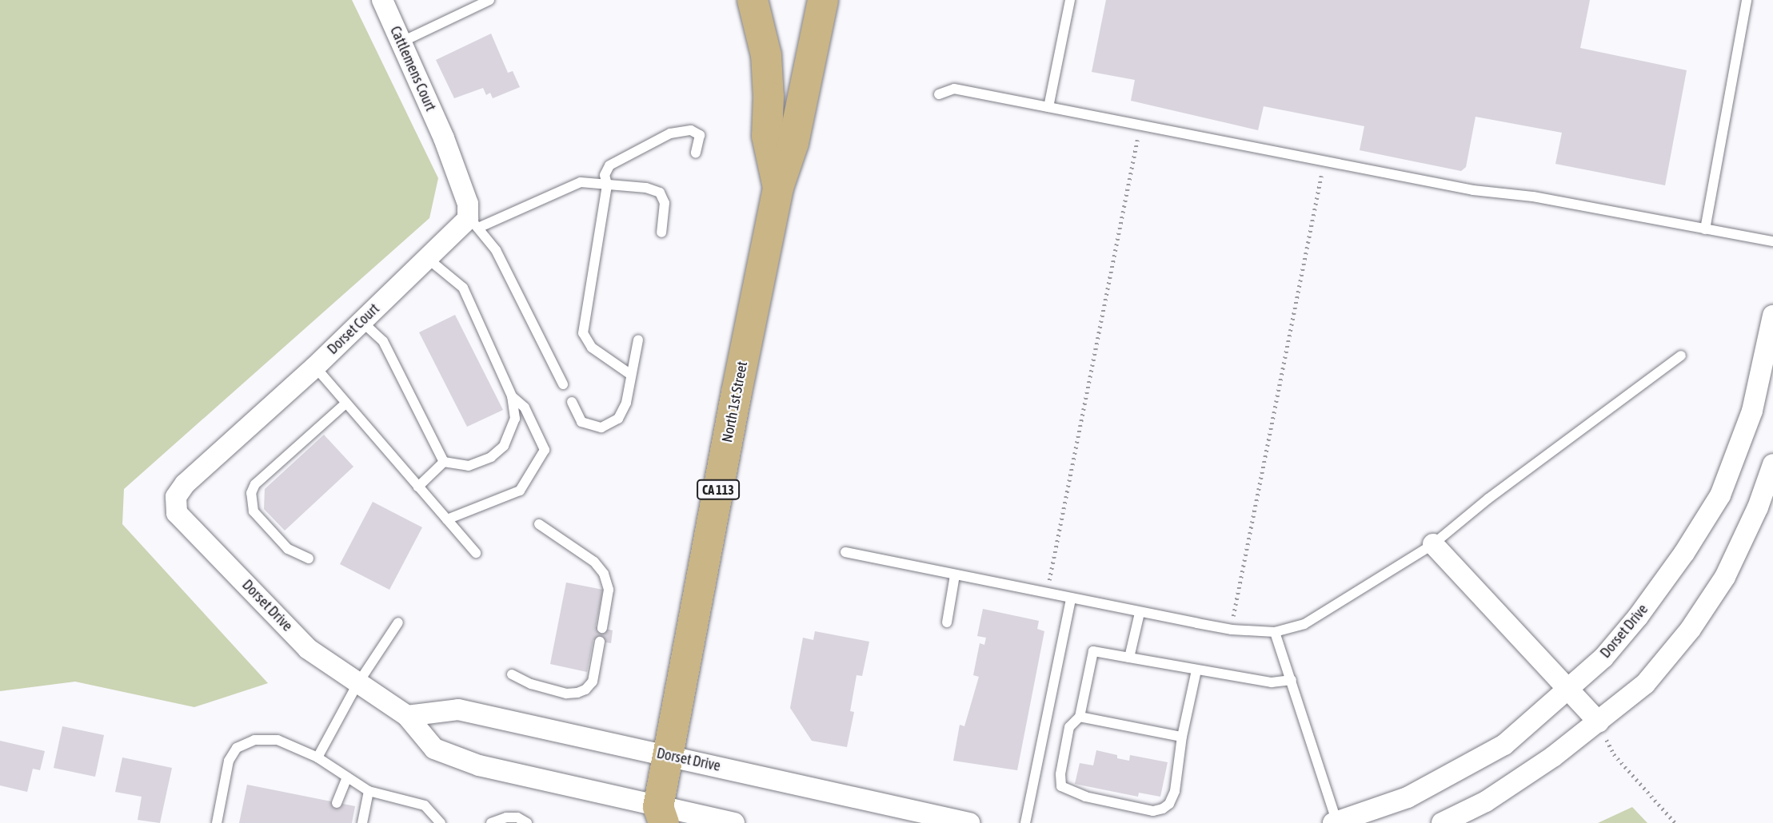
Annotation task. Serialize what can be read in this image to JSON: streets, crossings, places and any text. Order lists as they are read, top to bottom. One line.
{"streets":{"main road":["North 1st Street","CA 113"],"street":["Cattlemens Court","Dorset Court","Dorset Drive"]},"crossings":[["Cattlemens Court","Dorset Court"],["Dorset Court","Dorset Drive"],["North 1st Street","CA 113"],["North 1st Street","Dorset Drive"]]}
